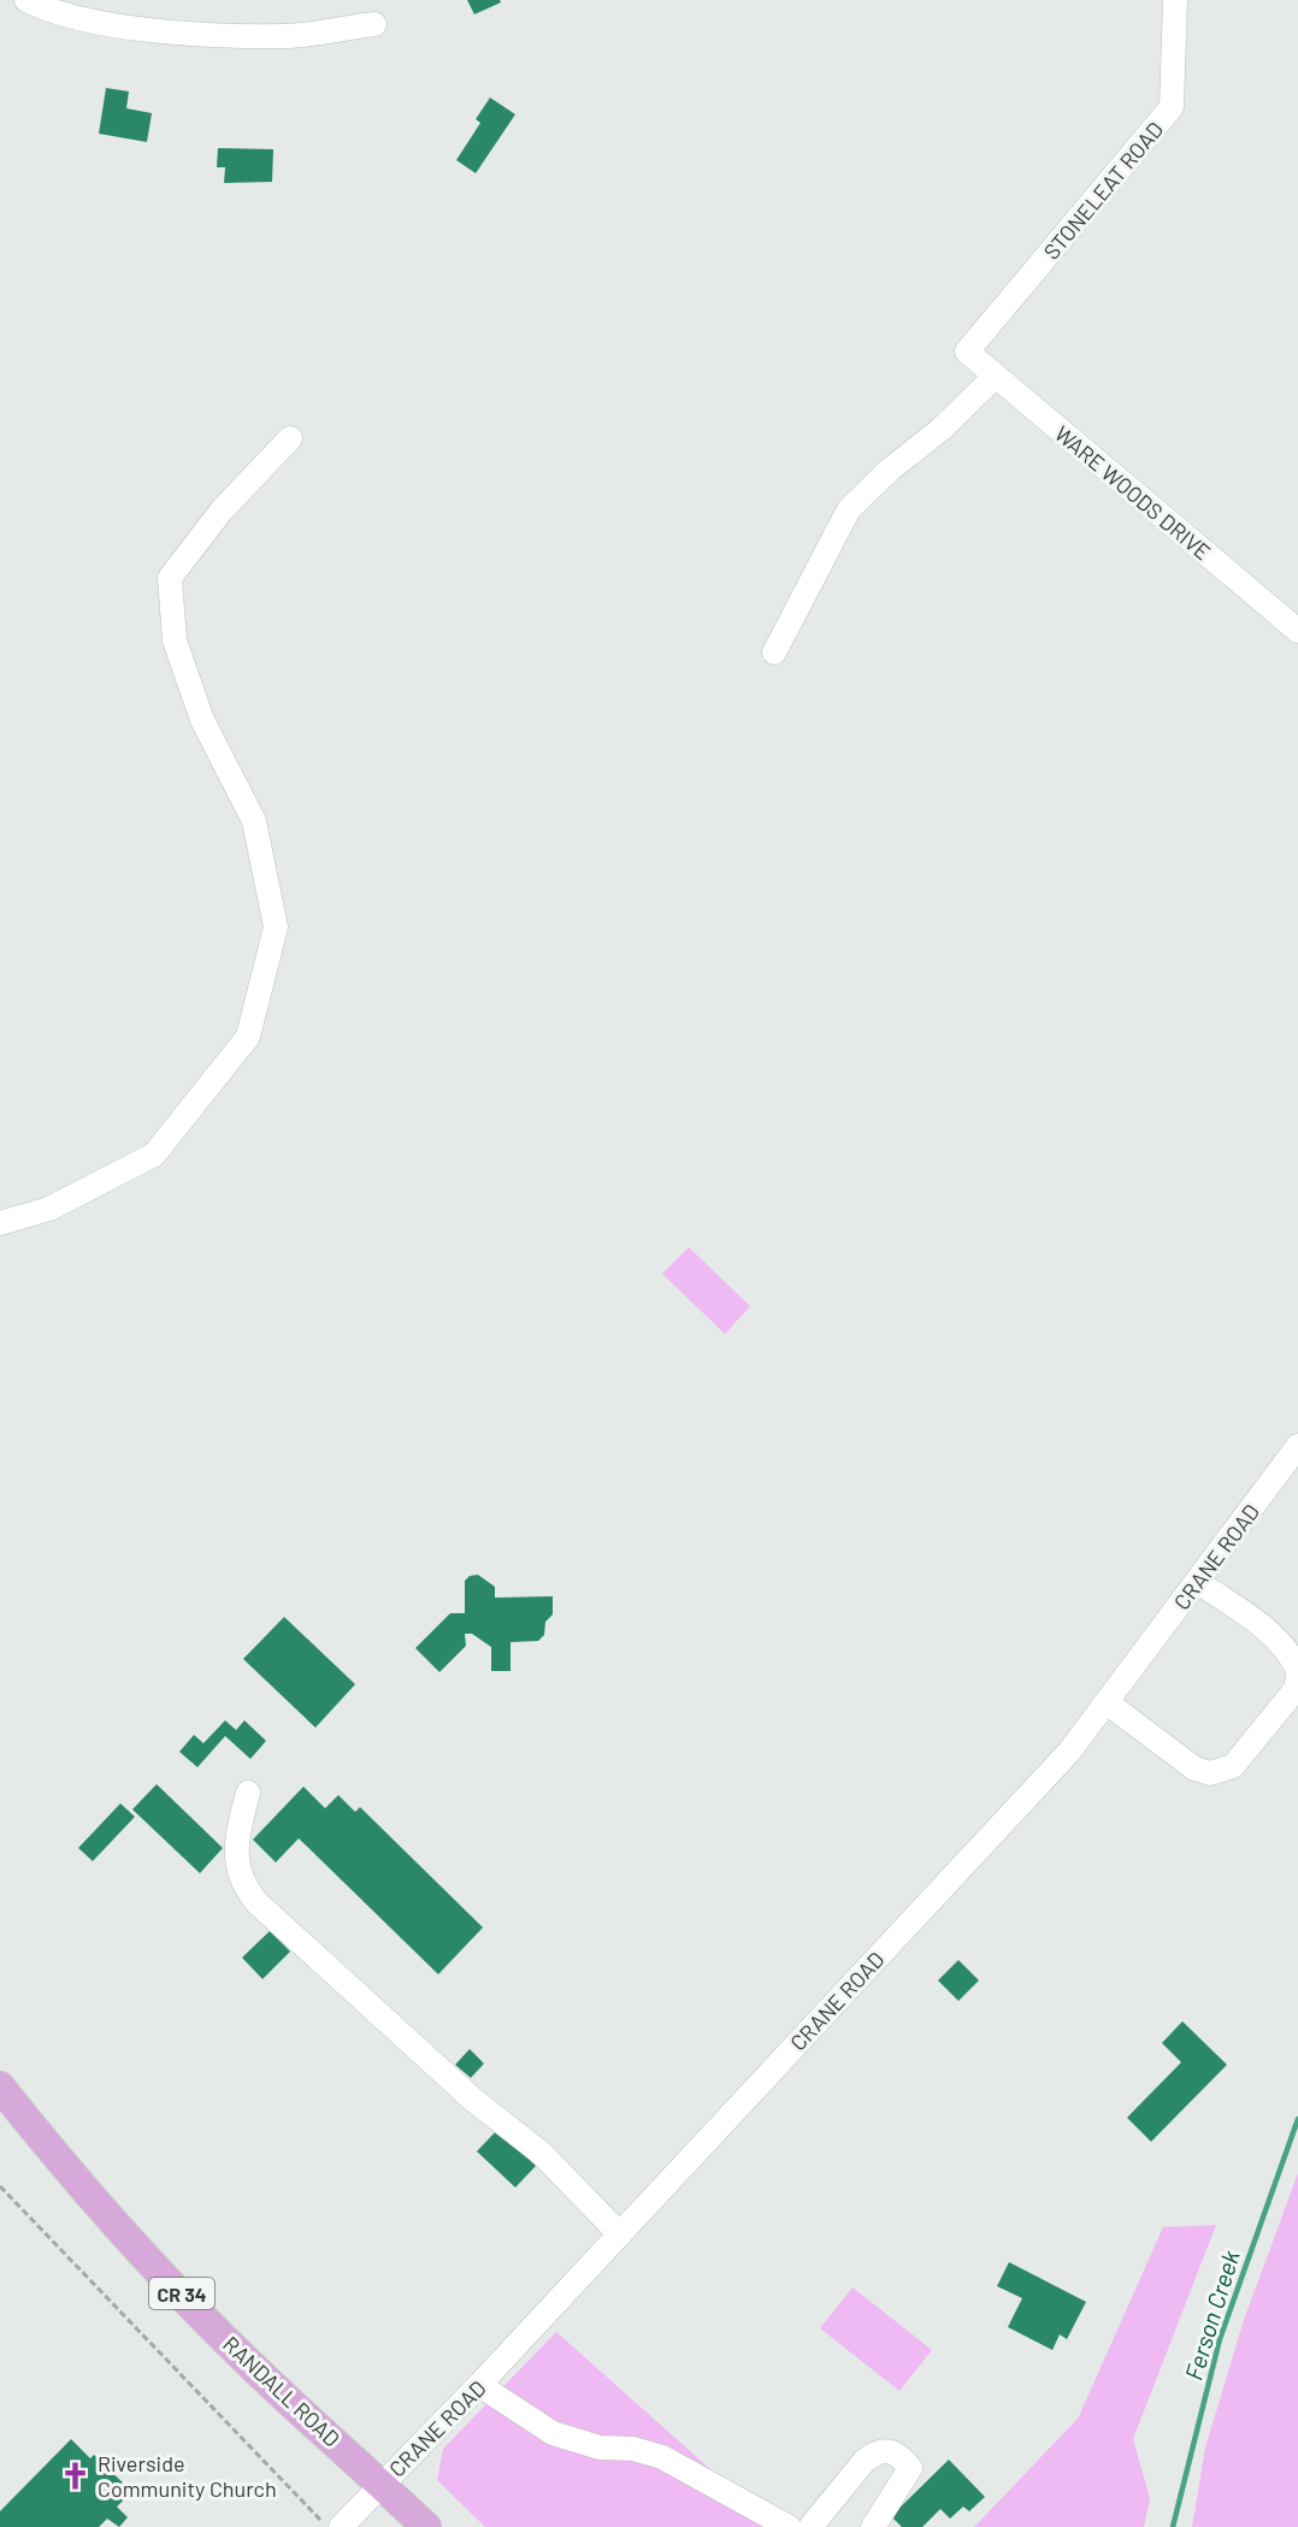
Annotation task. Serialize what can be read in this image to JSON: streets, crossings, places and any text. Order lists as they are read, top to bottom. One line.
{"streets":{"main road":["CR 34","RANDALL ROAD"],"street":["STONELEAT ROAD","WARE WOODS DRIVE","CRANE ROAD"]},"crossings":[["STONELEAT ROAD","WARE WOODS DRIVE"],["CRANE ROAD","RANDALL ROAD"]],"water":["Ferson Creek"],"places":{"church":["Riverside Community Church"]}}
